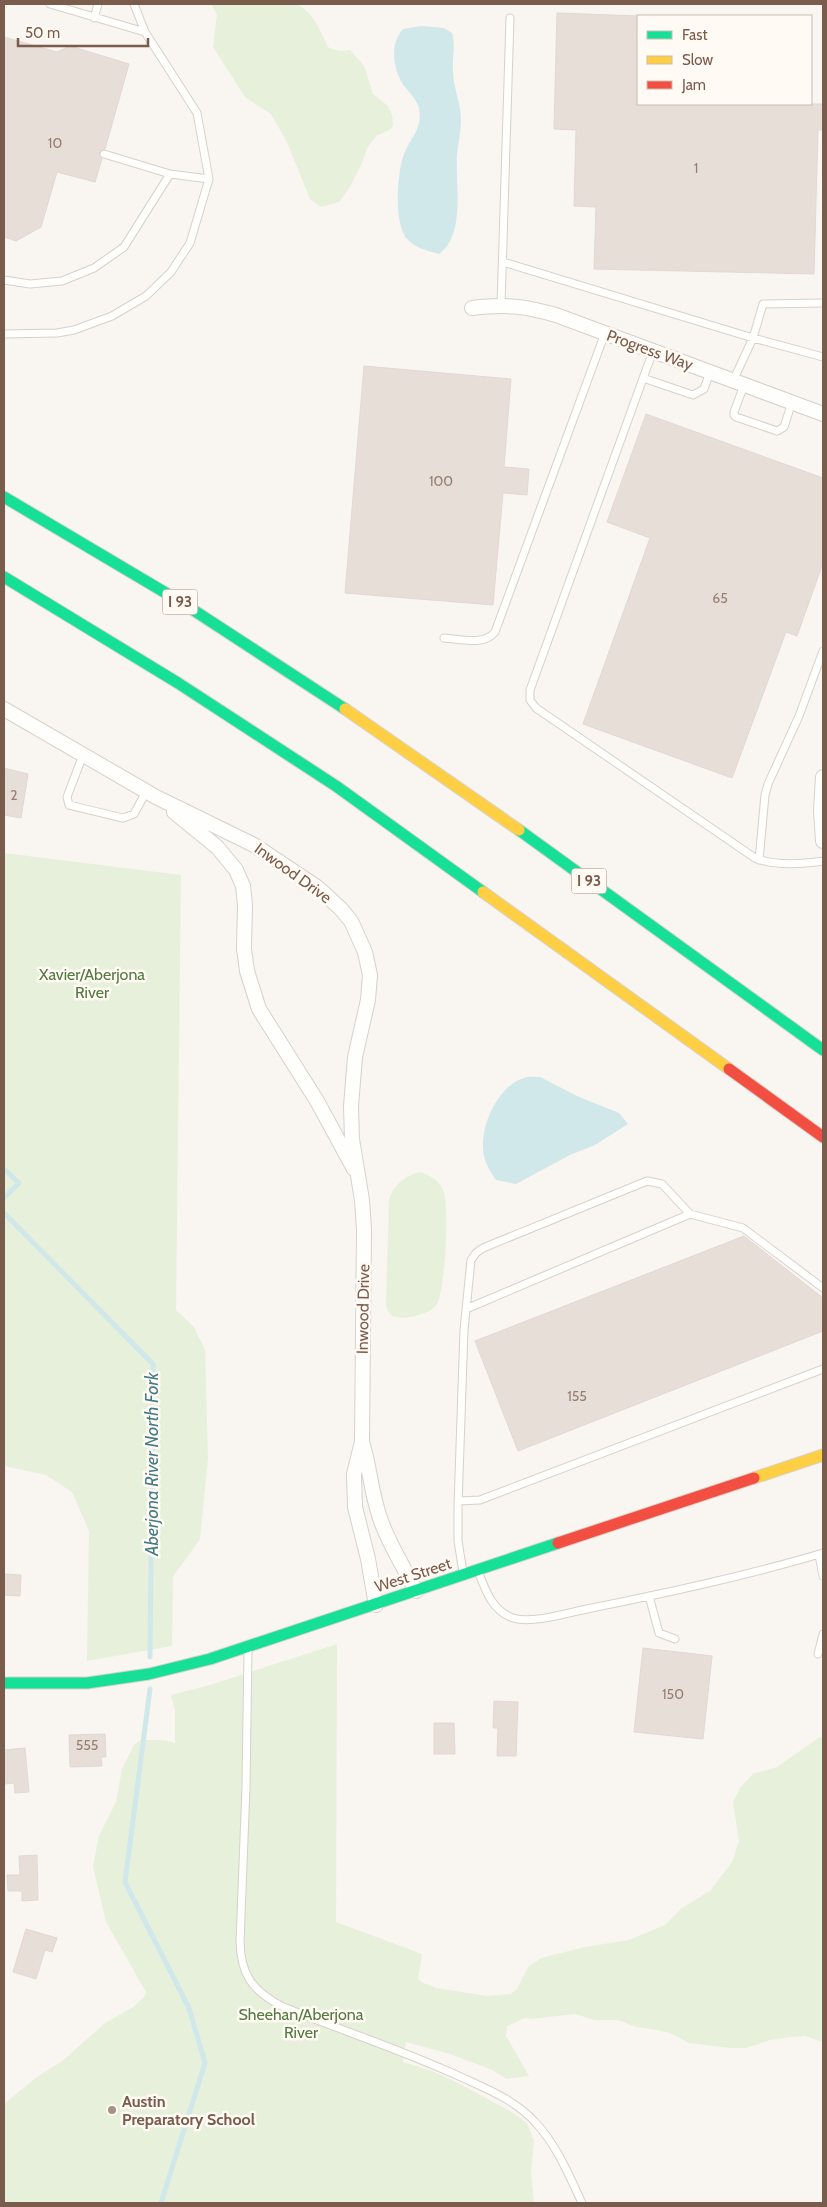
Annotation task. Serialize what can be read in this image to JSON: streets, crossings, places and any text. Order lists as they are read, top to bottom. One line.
{"streets":{"main road":["I 93","West Street"],"street":["Progress Way","Inwood Drive"]},"crossings":[["Inwood Drive","West Street"]],"water":["Aberjona River North Fork"],"parks":["Xavier/Aberjona River","Sheehan/Aberjona River"],"places":["Austin Preparatory School"],"house_numbers":["10","1","100","65","2","155","150","555"],"legend":["Fast","Slow","Jam"],"scale_bar":"50 m"}
